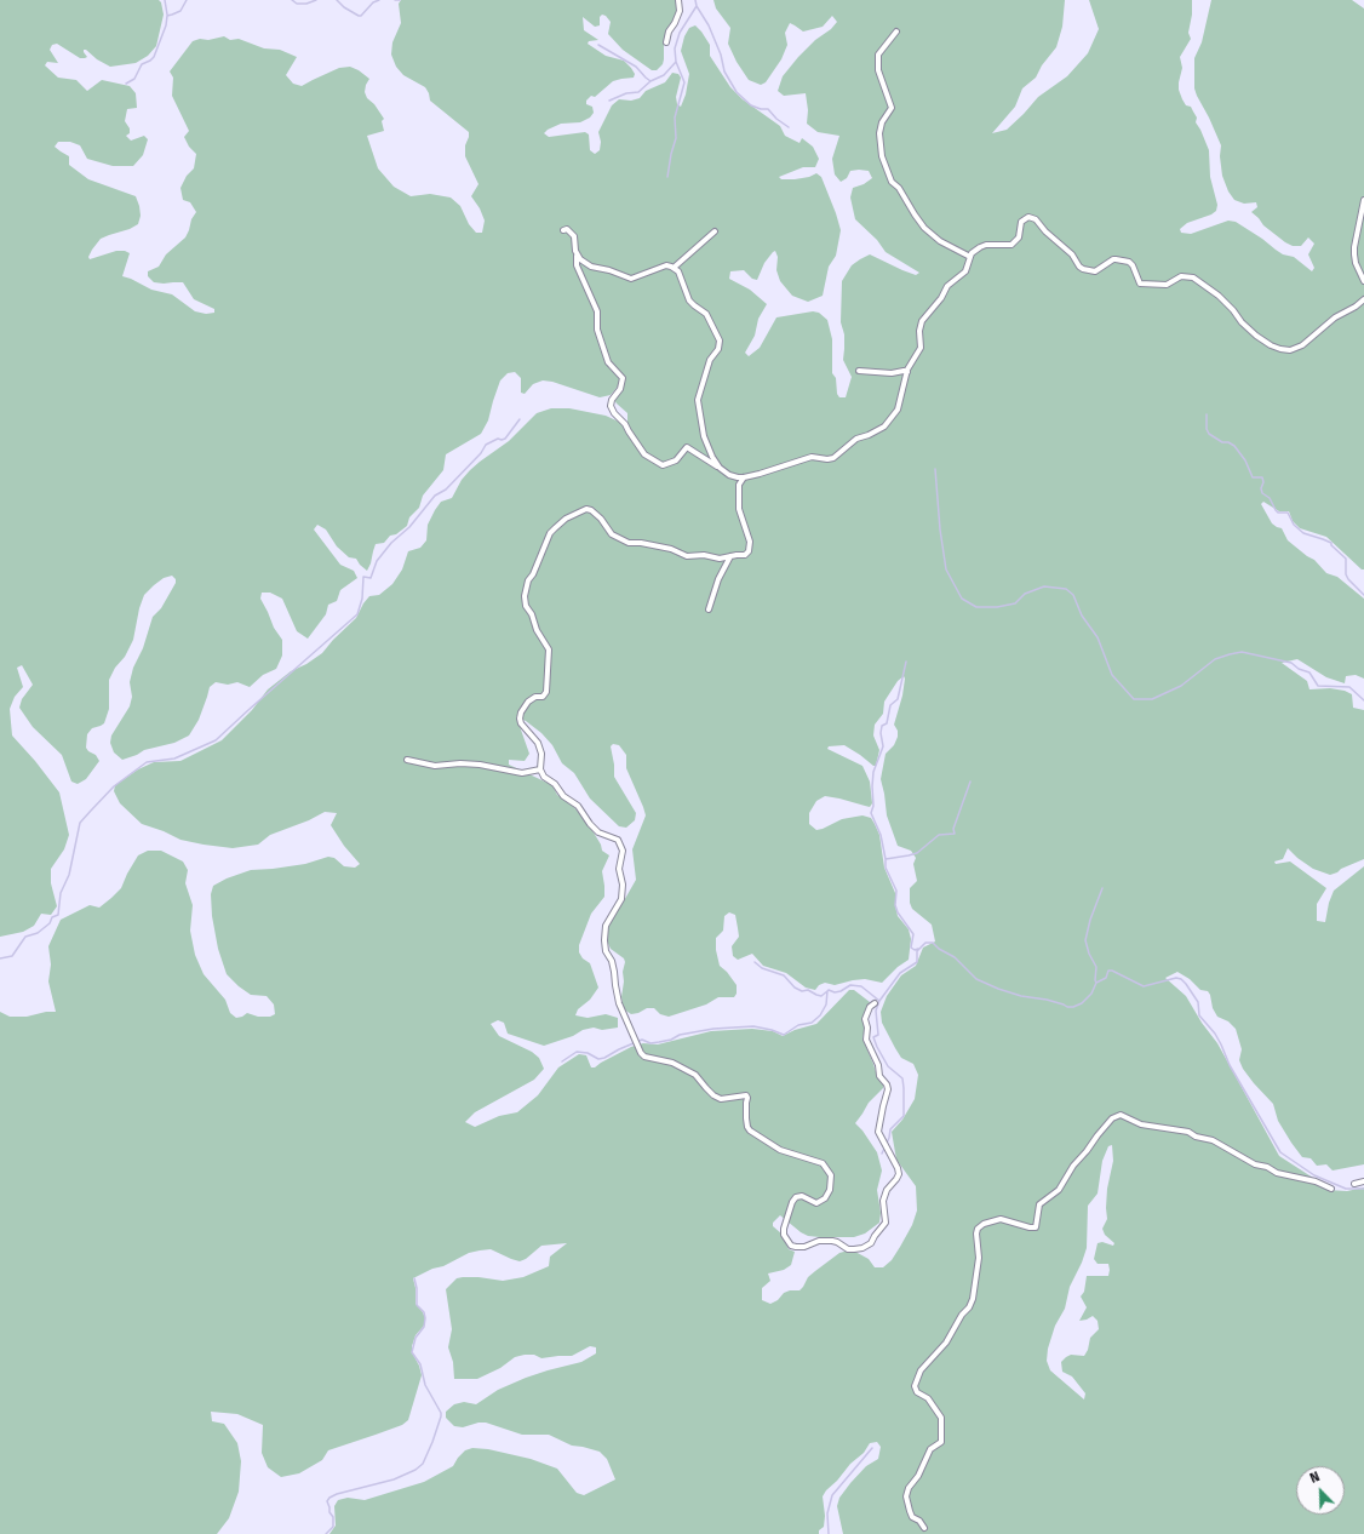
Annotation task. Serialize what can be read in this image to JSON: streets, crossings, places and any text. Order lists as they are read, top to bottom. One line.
{"north":"top left"}
